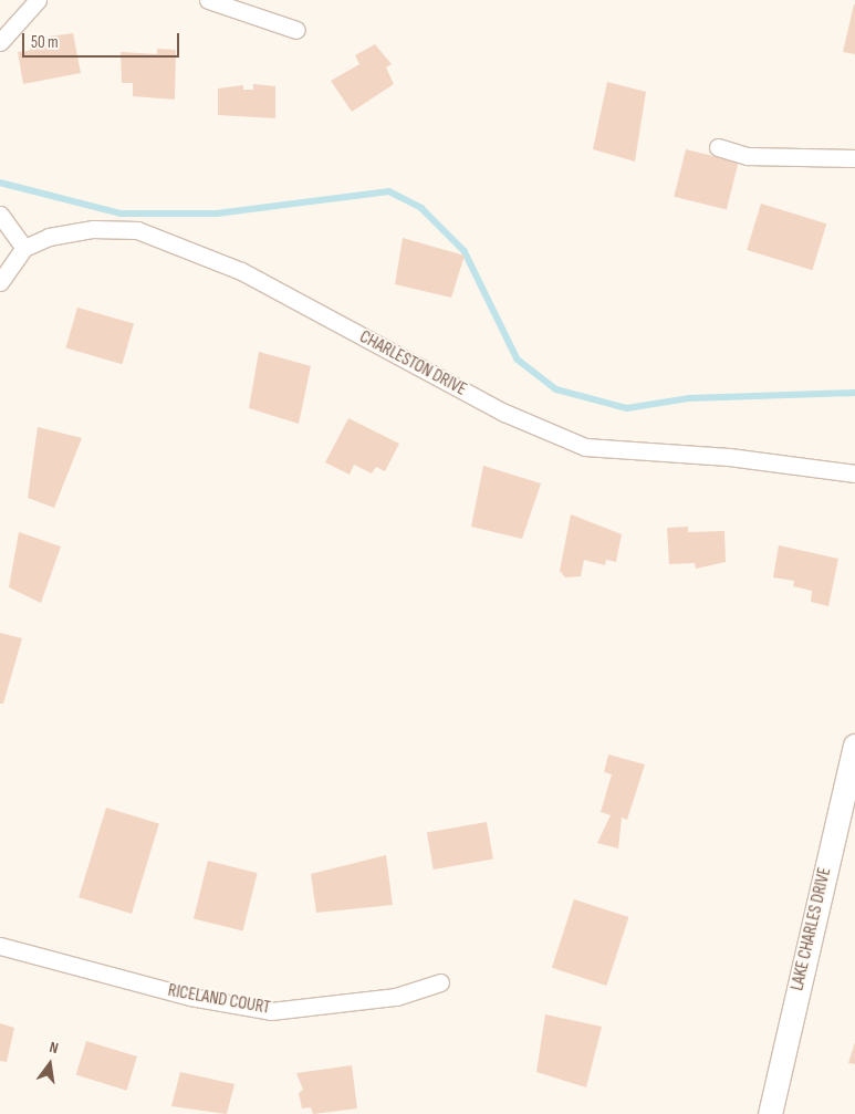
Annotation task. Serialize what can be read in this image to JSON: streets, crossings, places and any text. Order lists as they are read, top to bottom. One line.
{"streets":{"street":["CHARLESTON DRIVE","LAKE CHARLES DRIVE","RICELAND COURT"]},"scale_bar":"50 m","north":"top"}
